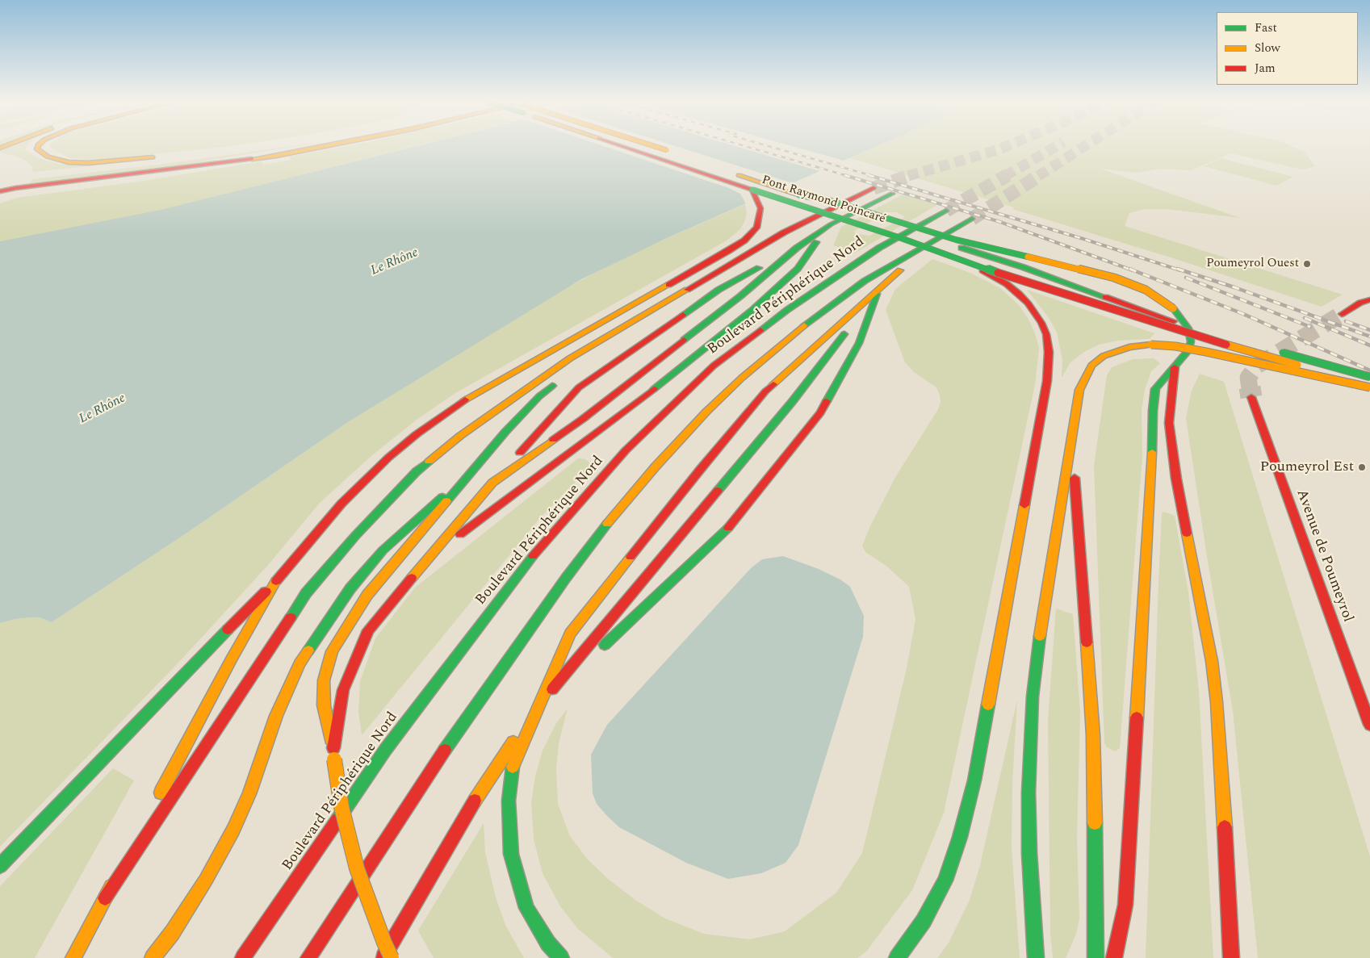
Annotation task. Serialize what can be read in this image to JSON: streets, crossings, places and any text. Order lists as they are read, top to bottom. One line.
{"streets":{"main road":["Pont Raymond Poincaré","Boulevard Périphérique Nord","Avenue de Poumeyrol"]},"water":["Le Rhône"],"places":["Poumeyrol Ouest","Poumeyrol Est"],"legend":["Fast","Slow","Jam"]}
